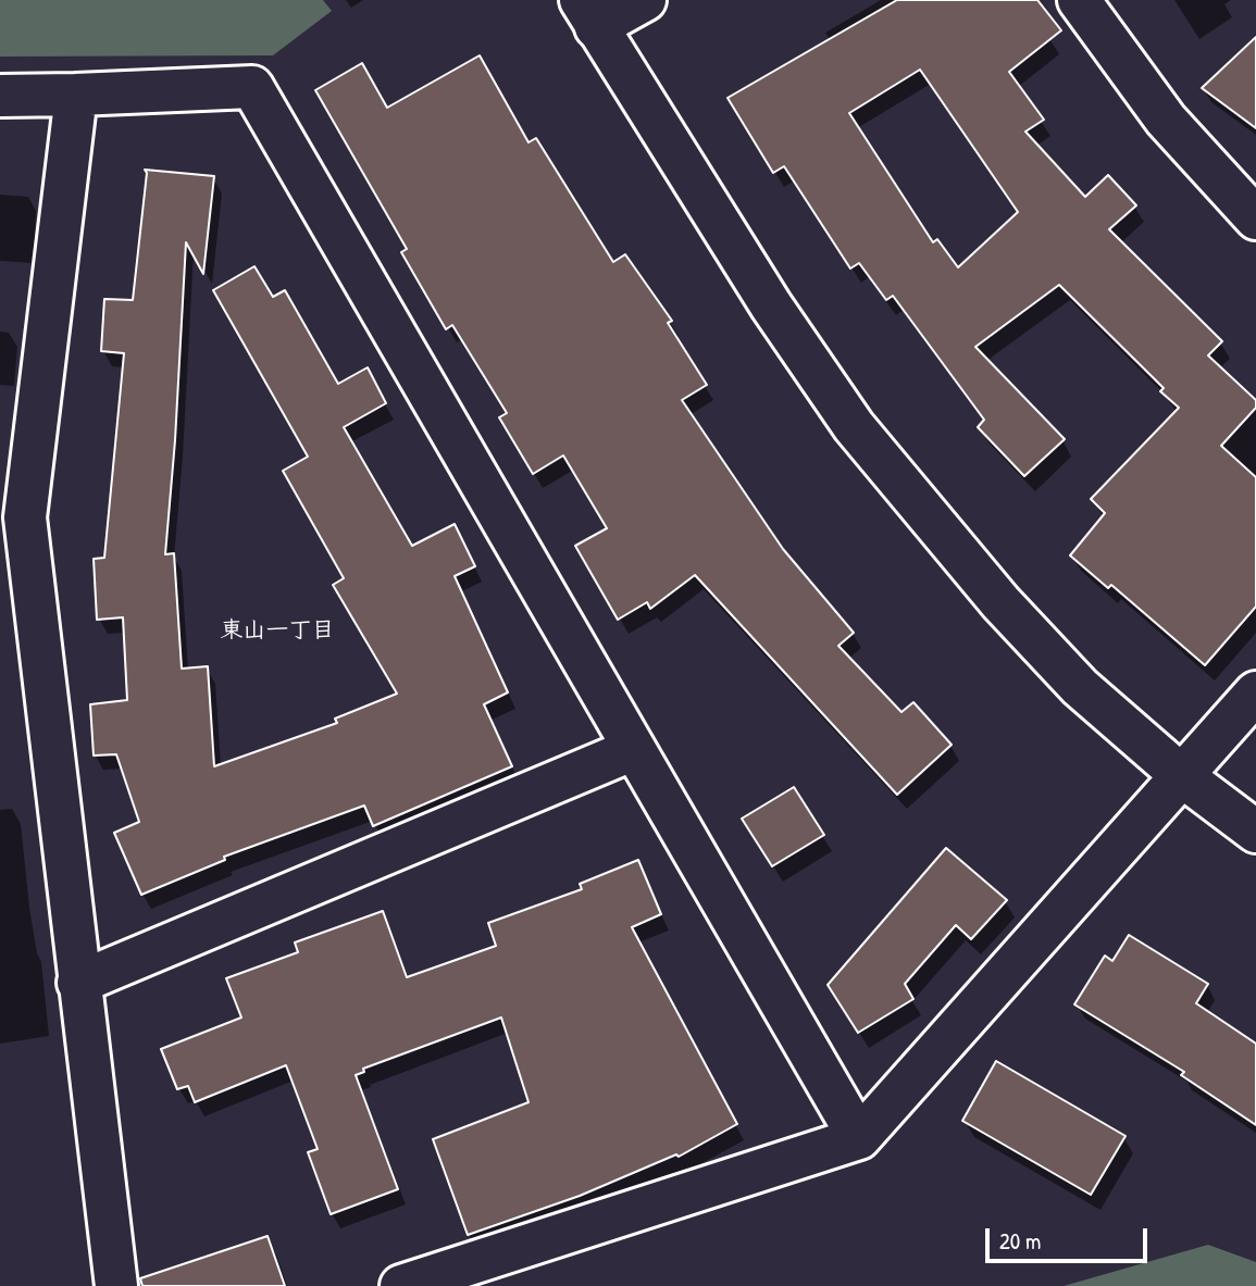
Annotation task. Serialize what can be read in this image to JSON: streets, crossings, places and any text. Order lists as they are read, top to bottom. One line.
{"districts":["東山一丁目"],"scale_bar":"20 m"}
